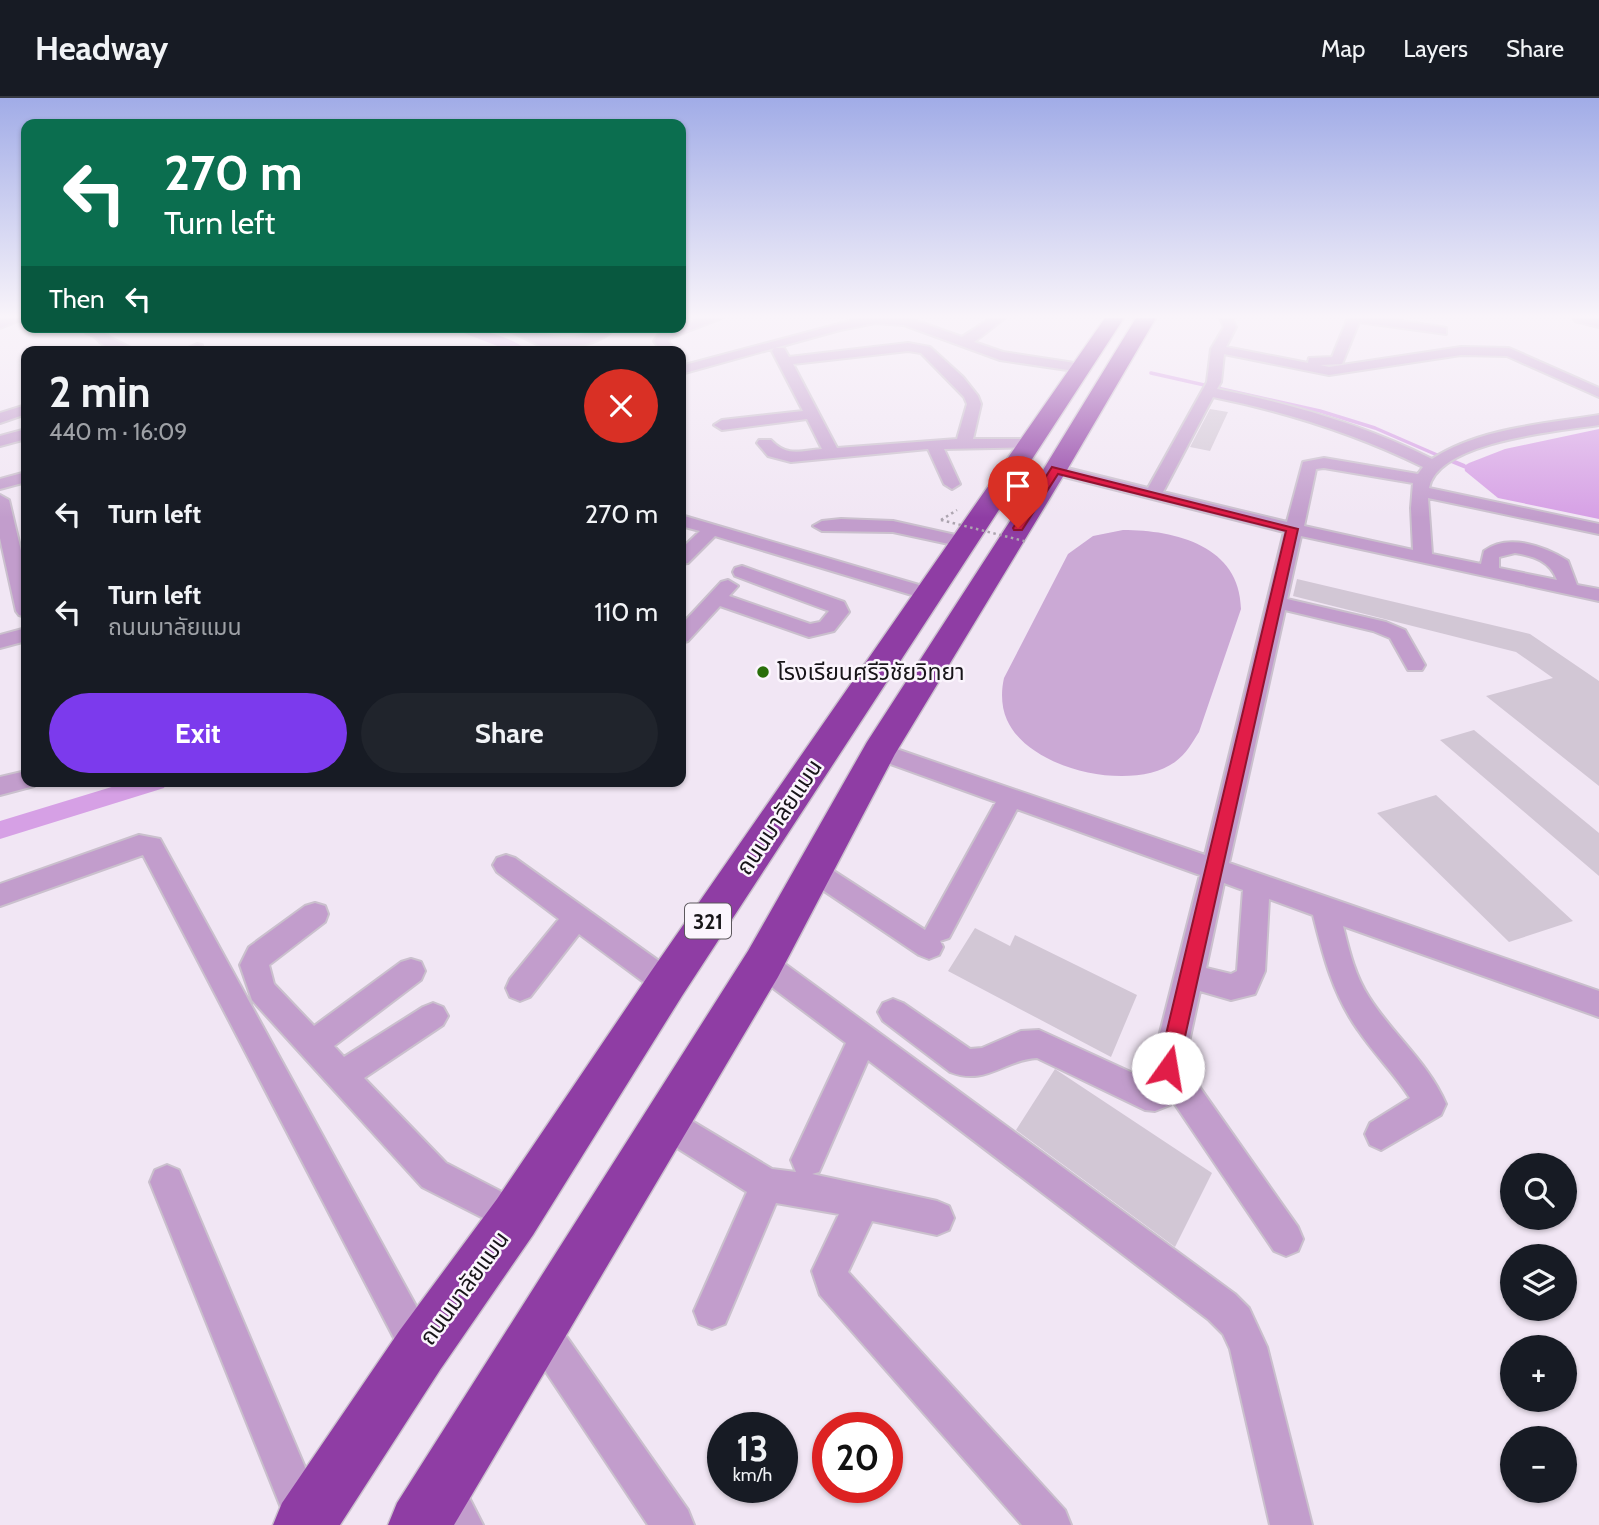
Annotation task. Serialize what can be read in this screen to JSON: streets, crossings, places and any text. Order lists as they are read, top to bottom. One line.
{"streets":{"highway":["ถนนมาลัยแมน","321"]},"places":["โรงเรียนศรีวิชัยวิทยา"],"page":{"header":"Headway","nav":["Map","Layers","Share"],"turn":["270 m","Turn left"],"then":"Then","heading":["2 min","440 m · 16:09"],"list":[{"name":"Turn left","value":"270 m"},{"name":"Turn left","note":"ถนนมาลัยแมน","value":"110 m"}],"buttons":["Exit","Share"],"map_buttons":["+","−"],"speed":"13 km/h","limit":"20"}}
